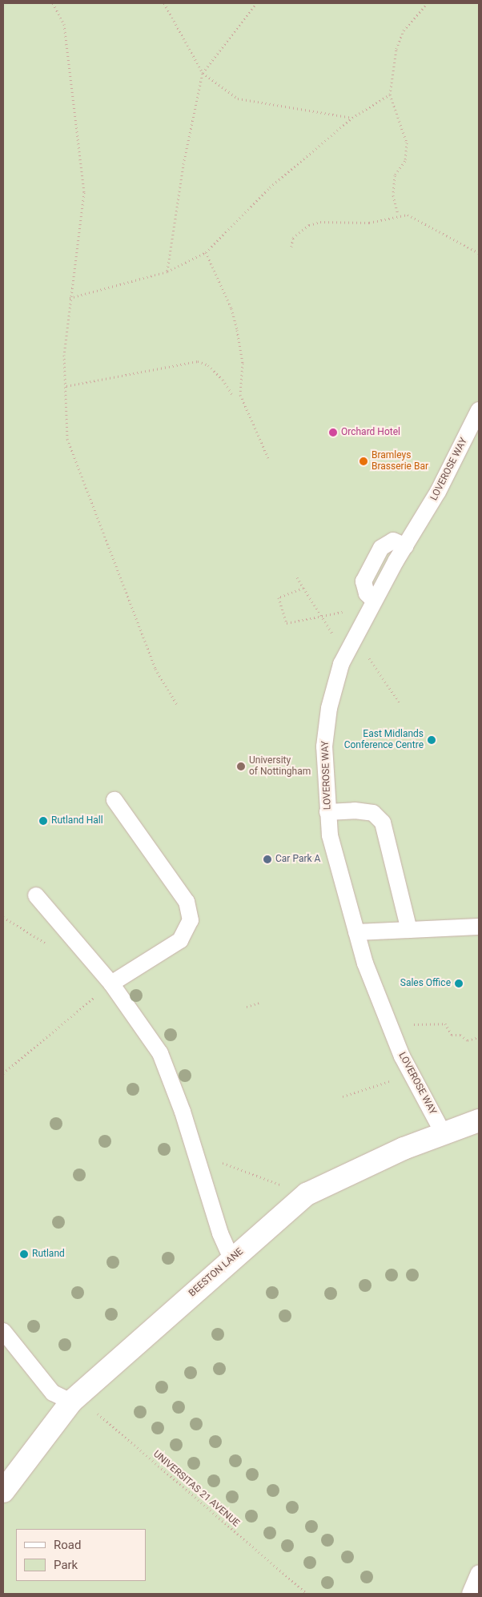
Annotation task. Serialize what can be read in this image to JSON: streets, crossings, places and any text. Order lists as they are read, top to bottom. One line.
{"streets":{"street":["BEESTON LANE"],"lane":["LOVEROSE WAY"],"path":["UNIVERSITAS 21 AVENUE"]},"crossings":[["LOVEROSE WAY","BEESTON LANE"],["BEESTON LANE","UNIVERSITAS 21 AVENUE"]],"places":["Orchard Hotel","Bramleys Brasserie Bar","East Midlands Conference Centre","University of Nottingham","Rutland Hall","Car Park A","Sales Office","Rutland"],"legend":["Road","Park"]}
